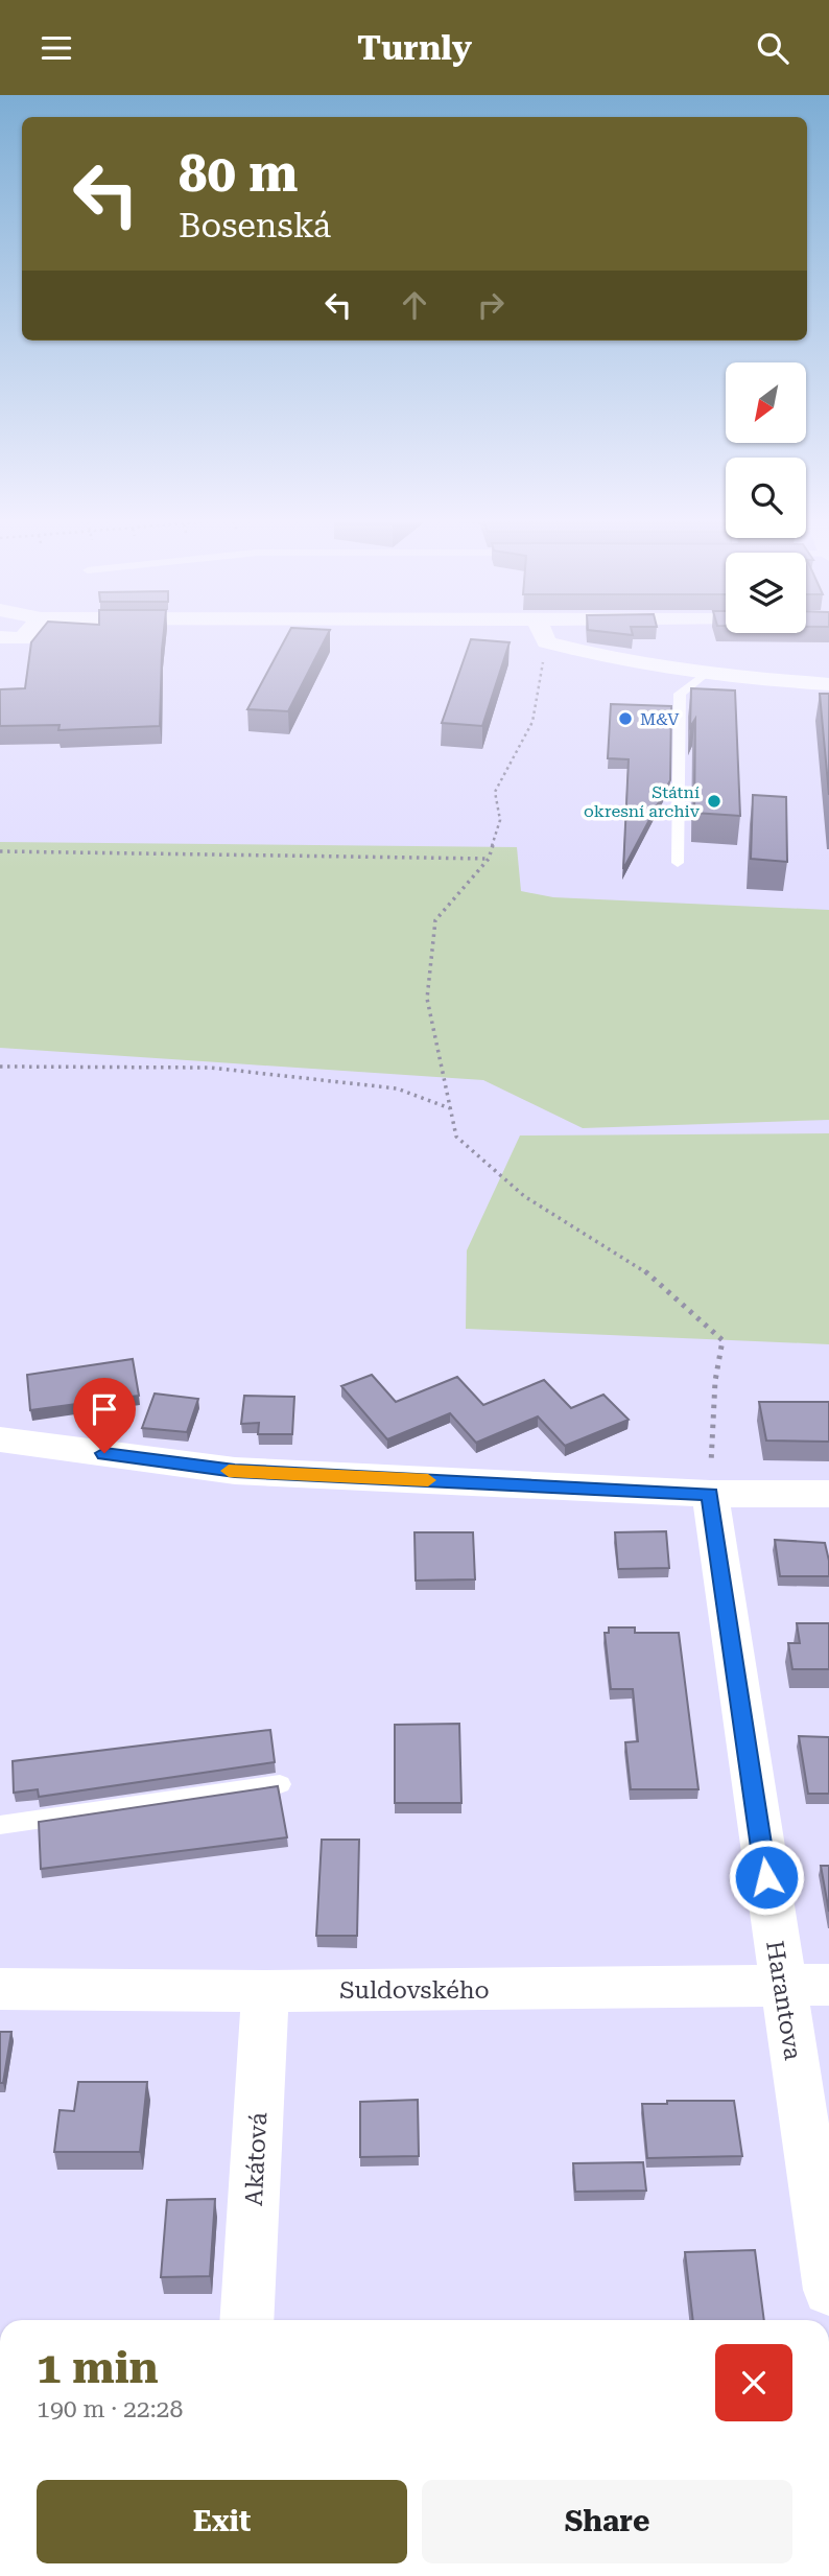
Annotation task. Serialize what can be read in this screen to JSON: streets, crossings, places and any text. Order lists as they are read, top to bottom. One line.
{"streets":{"street":["Suldovského","Harantova","Akátová"]},"crossings":[["Suldovského","Harantova"],["Suldovského","Akátová"]],"places":["M&V","Státní okresní archiv"],"north":"bottom left","page":{"header":"Turnly","turn":["80 m","Bosenská"],"heading":["1 min","190 m · 22:28"],"buttons":["Exit","Share"]}}
